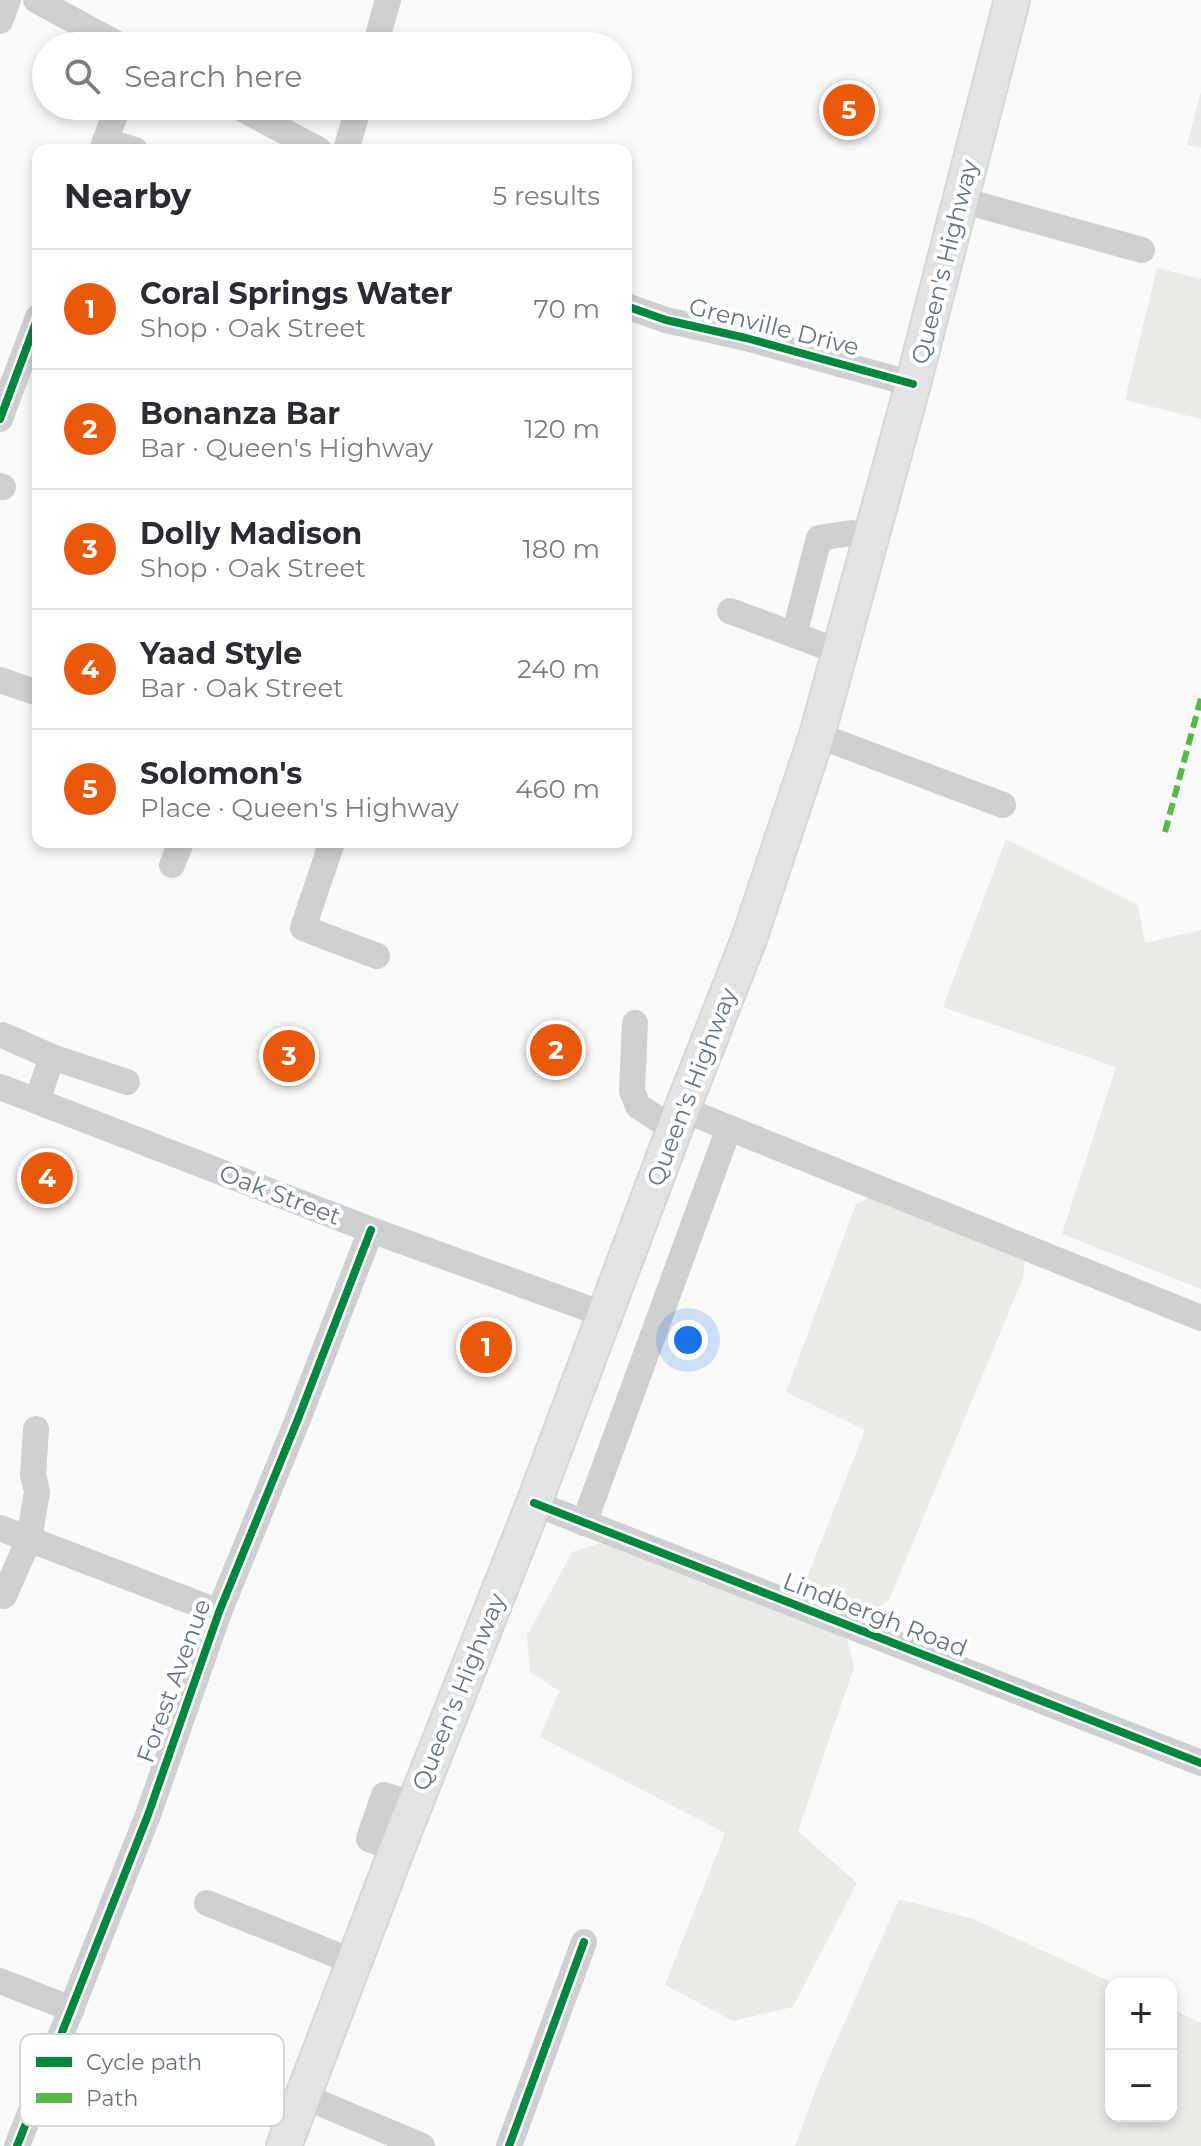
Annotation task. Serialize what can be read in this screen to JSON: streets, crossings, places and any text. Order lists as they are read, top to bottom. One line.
{"streets":{"main road":["Queen's Highway"],"street":["Grenville Drive","Oak Street","Lindbergh Road","Forest Avenue"]},"crossings":[["Queen's Highway","Grenville Drive"],["Queen's Highway","Oak Street"],["Queen's Highway","Lindbergh Road"],["Oak Street","Forest Avenue"]],"legend":["Cycle path","Path"],"page":{"search":"Search here","pins":["5","2","3","4","1"],"heading":["Nearby","5 results"],"list":[{"mark":"1","name":"Coral Springs Water","note":"Shop · Oak Street","value":"70 m"},{"mark":"2","name":"Bonanza Bar","note":"Bar · Queen's Highway","value":"120 m"},{"mark":"3","name":"Dolly Madison","note":"Shop · Oak Street","value":"180 m"},{"mark":"4","name":"Yaad Style","note":"Bar · Oak Street","value":"240 m"},{"mark":"5","name":"Solomon's","note":"Place · Queen's Highway","value":"460 m"}],"map_buttons":["+","−"]}}
